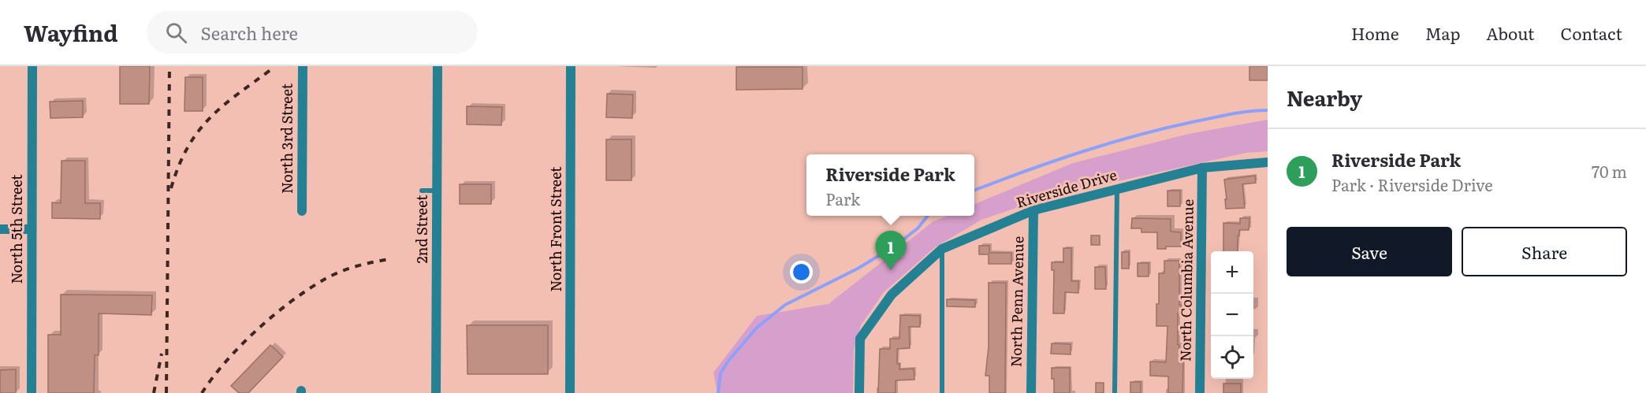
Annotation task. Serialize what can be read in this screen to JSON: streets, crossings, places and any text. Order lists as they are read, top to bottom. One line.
{"streets":{"street":["North 3rd Street","Riverside Drive","North 5th Street","2nd Street","North Front Street","North Columbia Avenue","North Penn Avenue"]},"crossings":[["Riverside Drive","North Columbia Avenue"],["Riverside Drive","North Penn Avenue"]],"page":{"header":"Wayfind","search":"Search here","nav":["Home","Map","About","Contact"],"heading":"Nearby","list":[{"mark":"1","name":"Riverside Park","note":"Park · Riverside Drive","value":"70 m"}],"popup":["Riverside Park","Park"],"buttons":["Save","Share"],"pins":"1","map_buttons":["+","−"]}}
